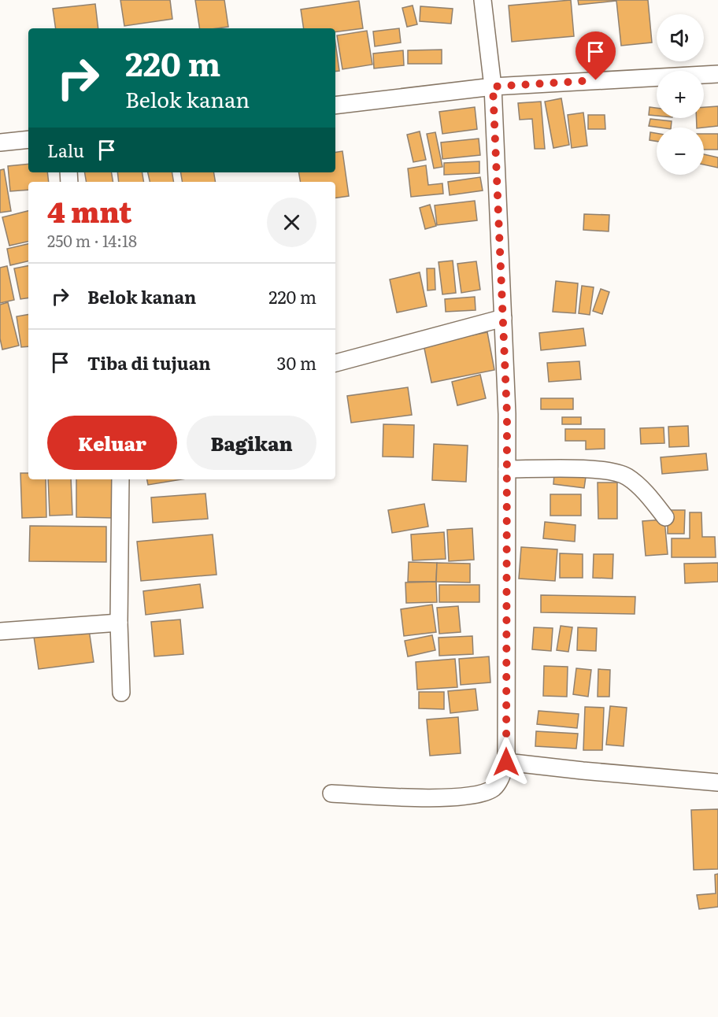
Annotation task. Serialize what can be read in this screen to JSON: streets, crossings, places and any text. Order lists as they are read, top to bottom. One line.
{"page":{"map_buttons":["+","−"],"turn":["220 m","Belok kanan"],"then":"Lalu","heading":["4 mnt","250 m · 14:18"],"list":[{"name":"Belok kanan","value":"220 m"},{"name":"Tiba di tujuan","value":"30 m"}],"buttons":["Keluar","Bagikan"]}}
